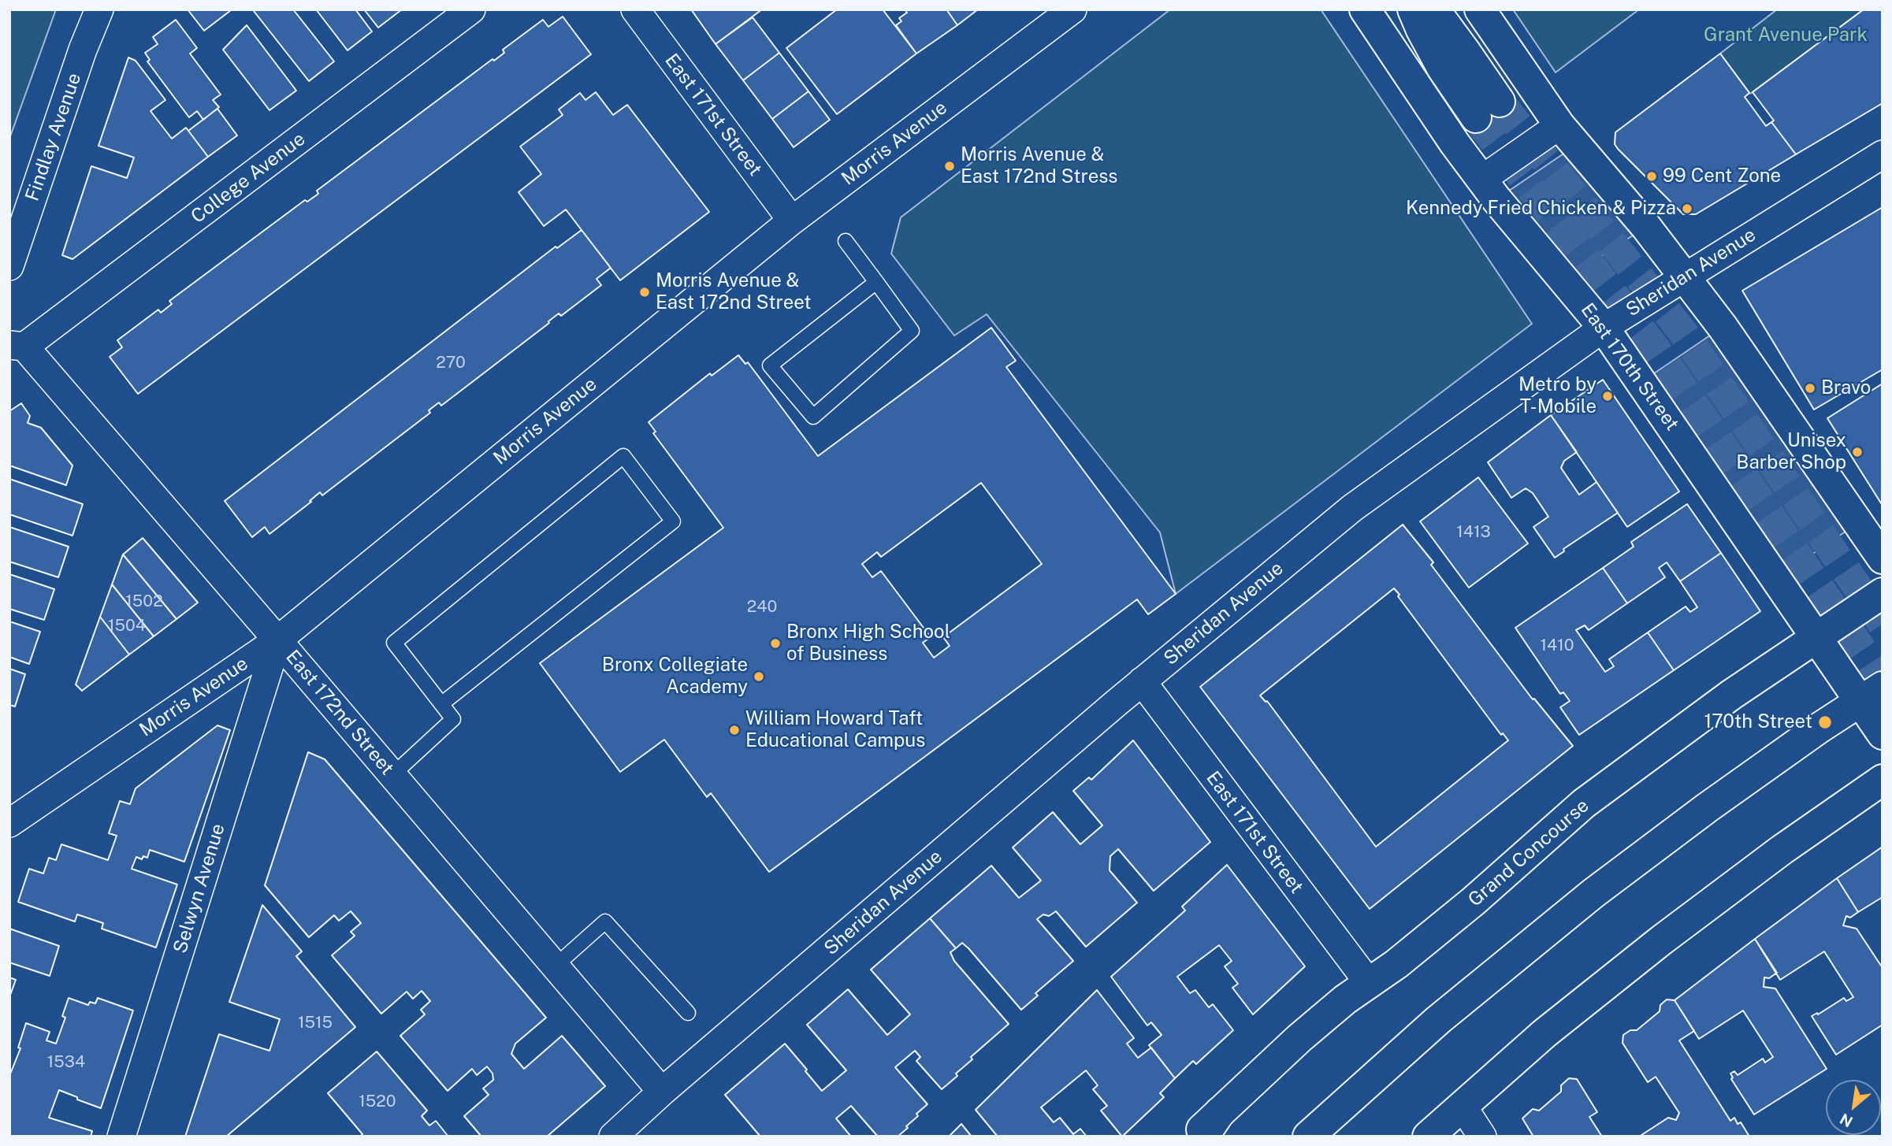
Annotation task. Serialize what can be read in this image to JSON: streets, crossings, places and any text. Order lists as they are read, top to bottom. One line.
{"streets":{"street":["East 171st Street","Findlay Avenue","Morris Avenue","College Avenue","Sheridan Avenue","East 170th Street","East 172nd Street","Grand Concourse","Selwyn Avenue"]},"crossings":[["East 171st Street","Morris Avenue"],["East 171st Street","Sheridan Avenue"],["East 171st Street","Grand Concourse"],["Morris Avenue","East 172nd Street"],["Morris Avenue","Selwyn Avenue"],["College Avenue","East 172nd Street"],["Sheridan Avenue","East 170th Street"],["Sheridan Avenue","East 172nd Street"],["East 170th Street","Grand Concourse"],["East 172nd Street","Selwyn Avenue"]],"parks":["Grant Avenue Park"],"places":["Morris Avenue & East 172nd Stress","99 Cent Zone","Kennedy Fried Chicken & Pizza","Morris Avenue & East 172nd Street","Bravo","Metro by T-Mobile","Unisex Barber Shop","Bronx High School of Business","Bronx Collegiate Academy","170th Street","William Howard Taft Educational Campus"],"house_numbers":["270","1413","1502","240","1504","1410","1515","1534","1520"],"north":"bottom left"}
